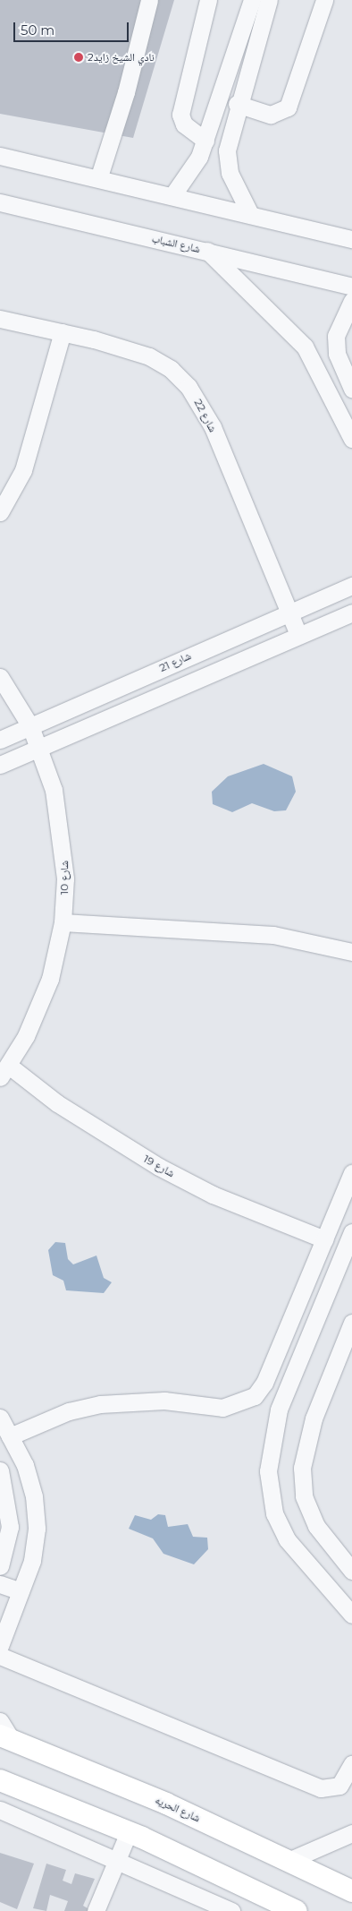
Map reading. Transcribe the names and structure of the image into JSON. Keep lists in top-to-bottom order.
{
  "streets": {
    "main road": ["شارع الحريه"],
    "street": [
      "شارع الشباب",
      "شارع 22",
      "شارع 21",
      "شارع 10",
      "شارع 19"
    ]
  },
  "crossings": [
    ["شارع 22", "شارع 21"],
    ["شارع 21", "شارع 10"],
    ["شارع 10", "شارع 19"]
  ],
  "places": ["نادي الشيخ زايد2"],
  "scale_bar": "50 m"
}
